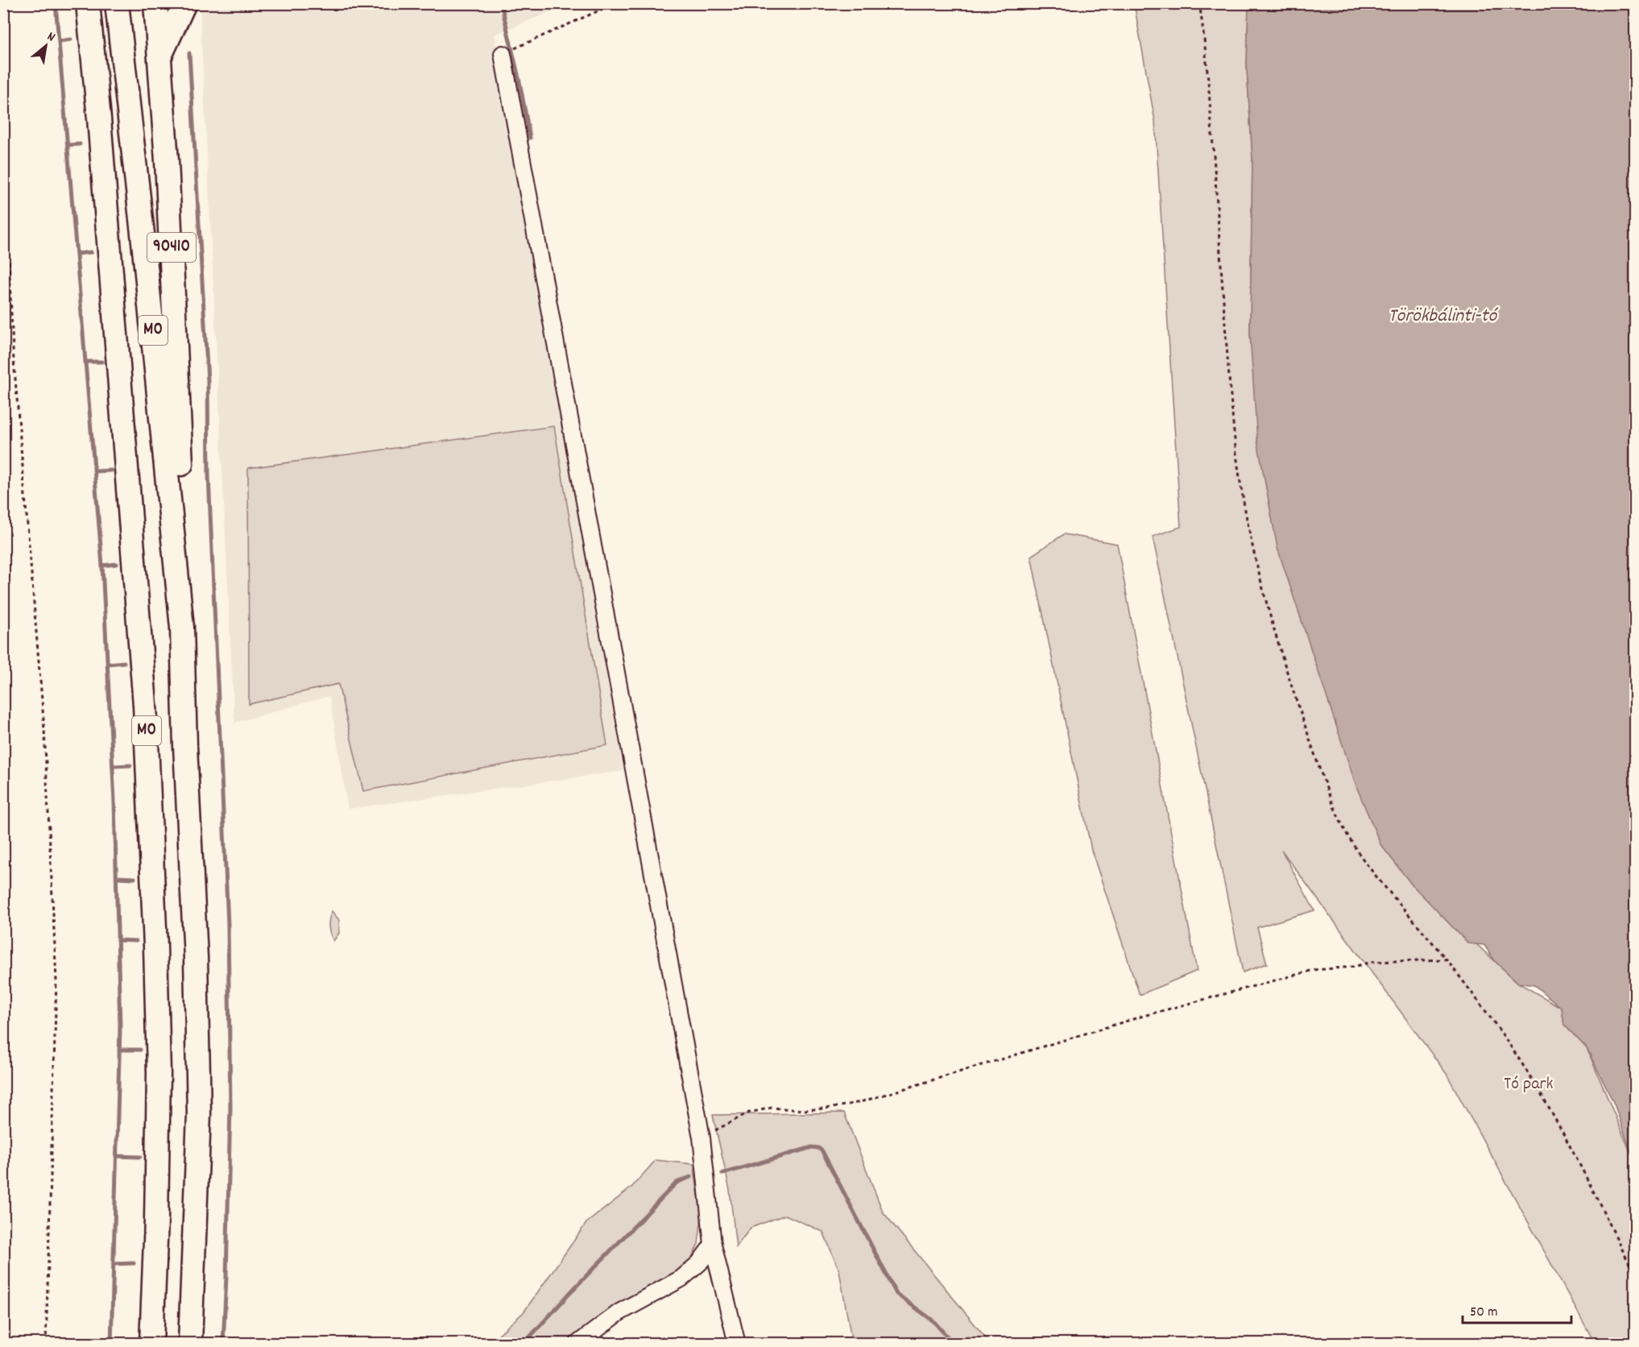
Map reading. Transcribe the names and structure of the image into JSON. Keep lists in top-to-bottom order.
{
  "streets": {
    "highway": ["90410", "M0"]
  },
  "crossings": [
    ["90410", "M0"]
  ],
  "water": ["Törökbálinti-tó"],
  "parks": ["Tó park"],
  "scale_bar": "50 m",
  "north": "top right"
}
